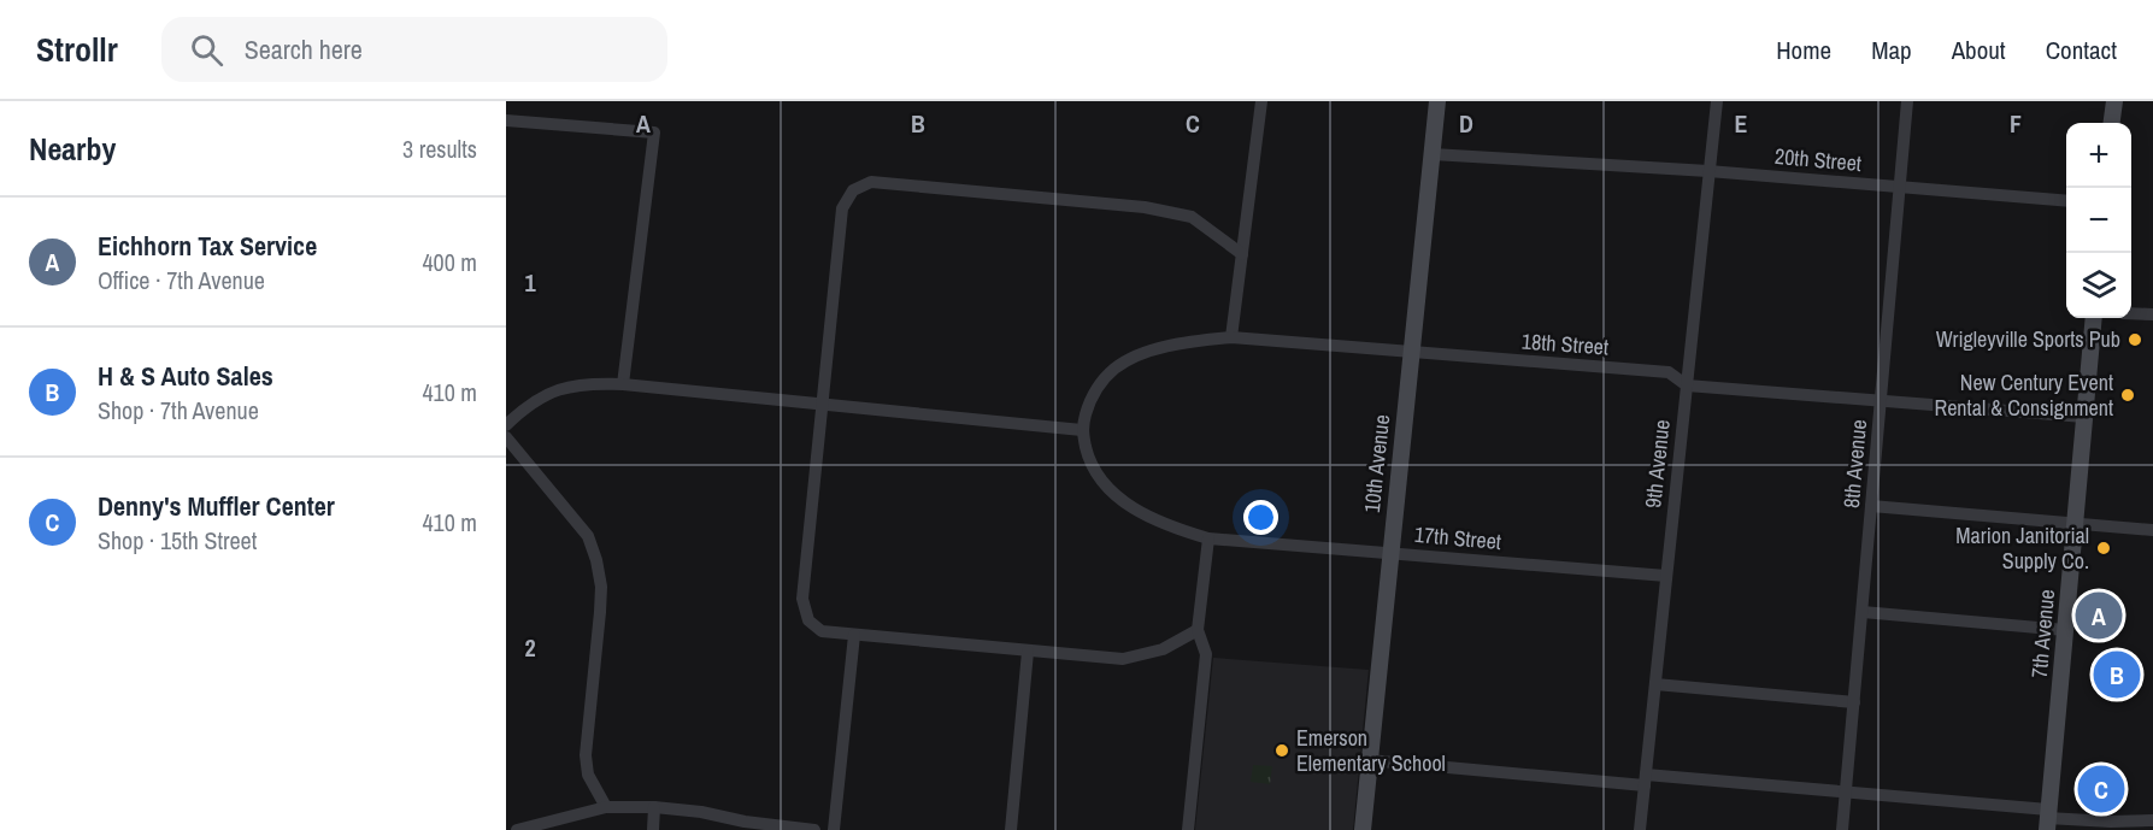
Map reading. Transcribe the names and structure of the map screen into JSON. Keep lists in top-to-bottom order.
{
  "streets": {
    "street": [
      "20th Street",
      "18th Street",
      "10th Avenue",
      "9th Avenue",
      "8th Avenue",
      "17th Street",
      "7th Avenue"
    ]
  },
  "crossings": [
    ["20th Street", "10th Avenue"],
    ["20th Street", "9th Avenue"],
    ["20th Street", "8th Avenue"],
    ["18th Street", "10th Avenue"],
    ["18th Street", "9th Avenue"],
    ["18th Street", "8th Avenue"],
    ["18th Street", "17th Street"],
    ["18th Street", "7th Avenue"],
    ["10th Avenue", "17th Street"],
    ["9th Avenue", "17th Street"]
  ],
  "places": [
    "Wrigleyville Sports Pub",
    "New Century Event Rental & Consignment",
    "Marion Janitorial Supply Co.",
    "Emerson Elementary School"
  ],
  "page": {
    "header": "Strollr",
    "search": "Search here",
    "nav": [
      "Home",
      "Map",
      "About",
      "Contact"
    ],
    "heading": ["Nearby", "3 results"],
    "map_buttons": ["+", "−"],
    "list": [
      {
        "mark": "A",
        "name": "Eichhorn Tax Service",
        "note": "Office · 7th Avenue",
        "value": "400 m"
      },
      {
        "mark": "B",
        "name": "H & S Auto Sales",
        "note": "Shop · 7th Avenue",
        "value": "410 m"
      },
      {
        "mark": "C",
        "name": "Denny's Muffler Center",
        "note": "Shop · 15th Street",
        "value": "410 m"
      }
    ],
    "pins": ["A", "B", "C"]
  },
  "grid": {
    "columns": [
      "A",
      "B",
      "C",
      "D",
      "E",
      "F"
    ],
    "rows": ["1", "2"]
  }
}
